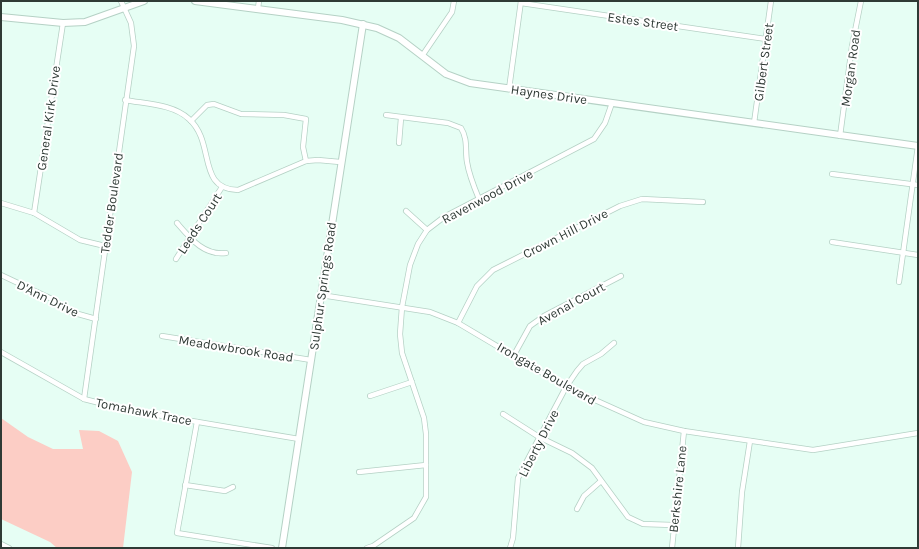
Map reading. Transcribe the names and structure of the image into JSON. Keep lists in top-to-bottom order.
{
  "streets": {
    "street": [
      "Estes Street",
      "Gilbert Street",
      "Morgan Road",
      "Haynes Drive",
      "General Kirk Drive",
      "Ravenwood Drive",
      "Tedder Boulevard",
      "Leeds Court",
      "Crown Hill Drive",
      "Sulphur Springs Road",
      "D'Ann Drive",
      "Avenal Court",
      "Meadowbrook Road",
      "Irongate Boulevard",
      "Tomahawk Trace",
      "Liberty Drive",
      "Berkshire Lane"
    ]
  },
  "crossings": [
    ["Estes Street", "Gilbert Street"],
    ["Gilbert Street", "Haynes Drive"],
    ["Morgan Road", "Haynes Drive"],
    ["Haynes Drive", "Ravenwood Drive"],
    ["Haynes Drive", "Sulphur Springs Road"],
    ["Ravenwood Drive", "Irongate Boulevard"],
    ["Tedder Boulevard", "D'Ann Drive"],
    ["Tedder Boulevard", "Tomahawk Trace"],
    ["Crown Hill Drive", "Irongate Boulevard"],
    ["Sulphur Springs Road", "Meadowbrook Road"],
    ["Sulphur Springs Road", "Irongate Boulevard"],
    ["Sulphur Springs Road", "Tomahawk Trace"],
    ["Avenal Court", "Irongate Boulevard"],
    ["Irongate Boulevard", "Liberty Drive"],
    ["Irongate Boulevard", "Berkshire Lane"]
  ]
}
